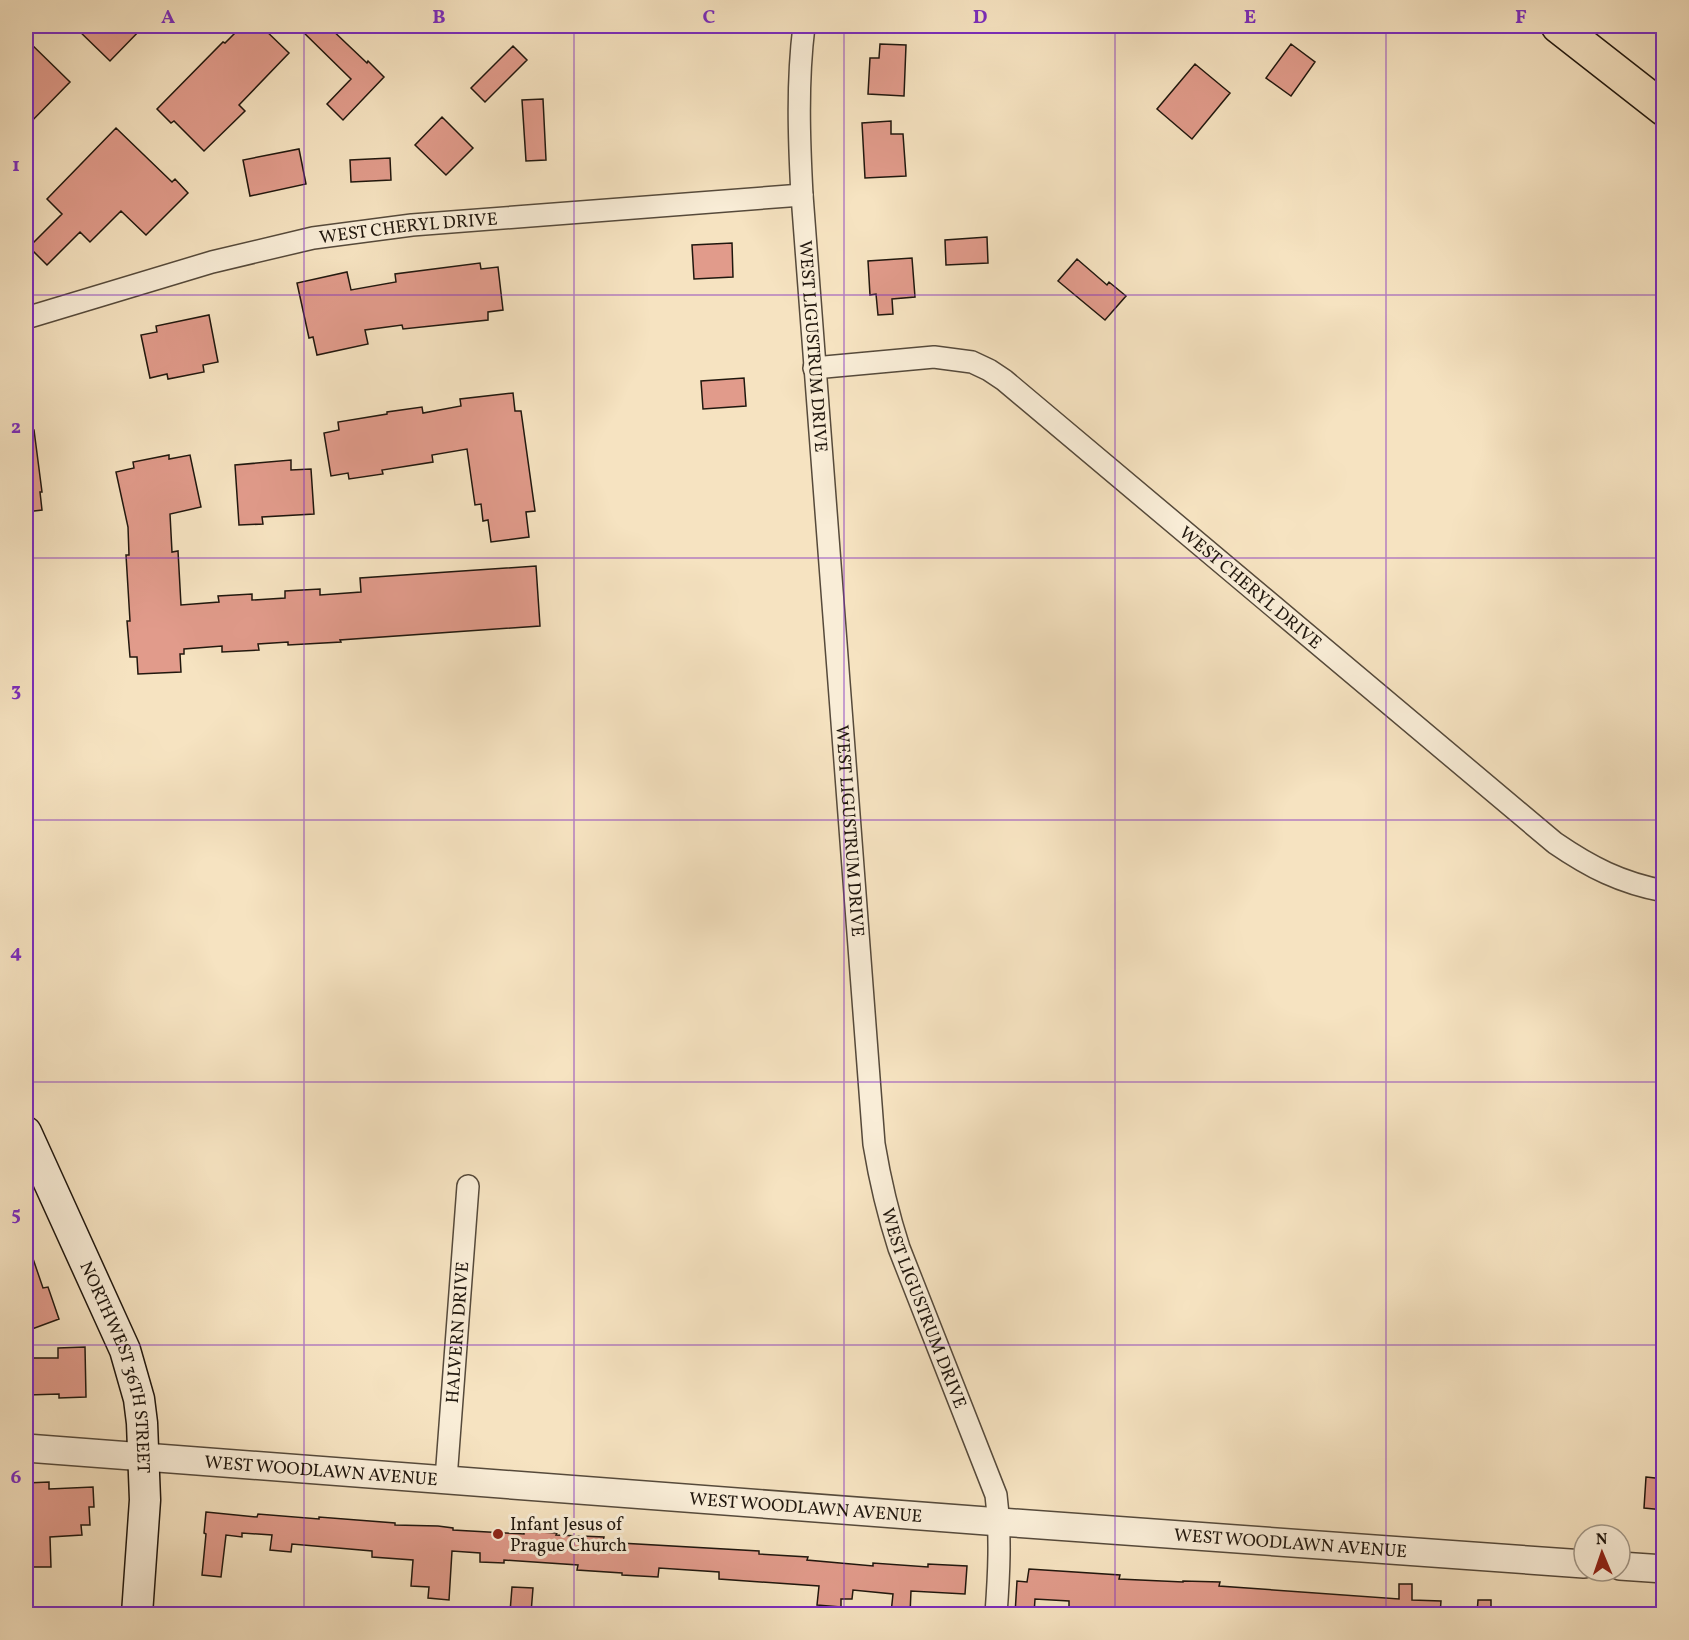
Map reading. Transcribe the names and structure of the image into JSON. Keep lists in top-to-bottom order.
{
  "streets": {
    "main road": ["NORTHWEST 36TH STREET"],
    "street": [
      "WEST CHERYL DRIVE",
      "WEST LIGUSTRUM DRIVE",
      "HALVERN DRIVE",
      "WEST WOODLAWN AVENUE"
    ]
  },
  "crossings": [
    ["WEST CHERYL DRIVE", "WEST LIGUSTRUM DRIVE"],
    ["WEST LIGUSTRUM DRIVE", "WEST WOODLAWN AVENUE"],
    ["HALVERN DRIVE", "WEST WOODLAWN AVENUE"],
    ["NORTHWEST 36TH STREET", "WEST WOODLAWN AVENUE"]
  ],
  "places": ["Infant Jesus of Prague Church"],
  "north": "top",
  "grid": {
    "columns": [
      "A",
      "B",
      "C",
      "D",
      "E",
      "F"
    ],
    "rows": [
      "1",
      "2",
      "3",
      "4",
      "5",
      "6"
    ]
  }
}
